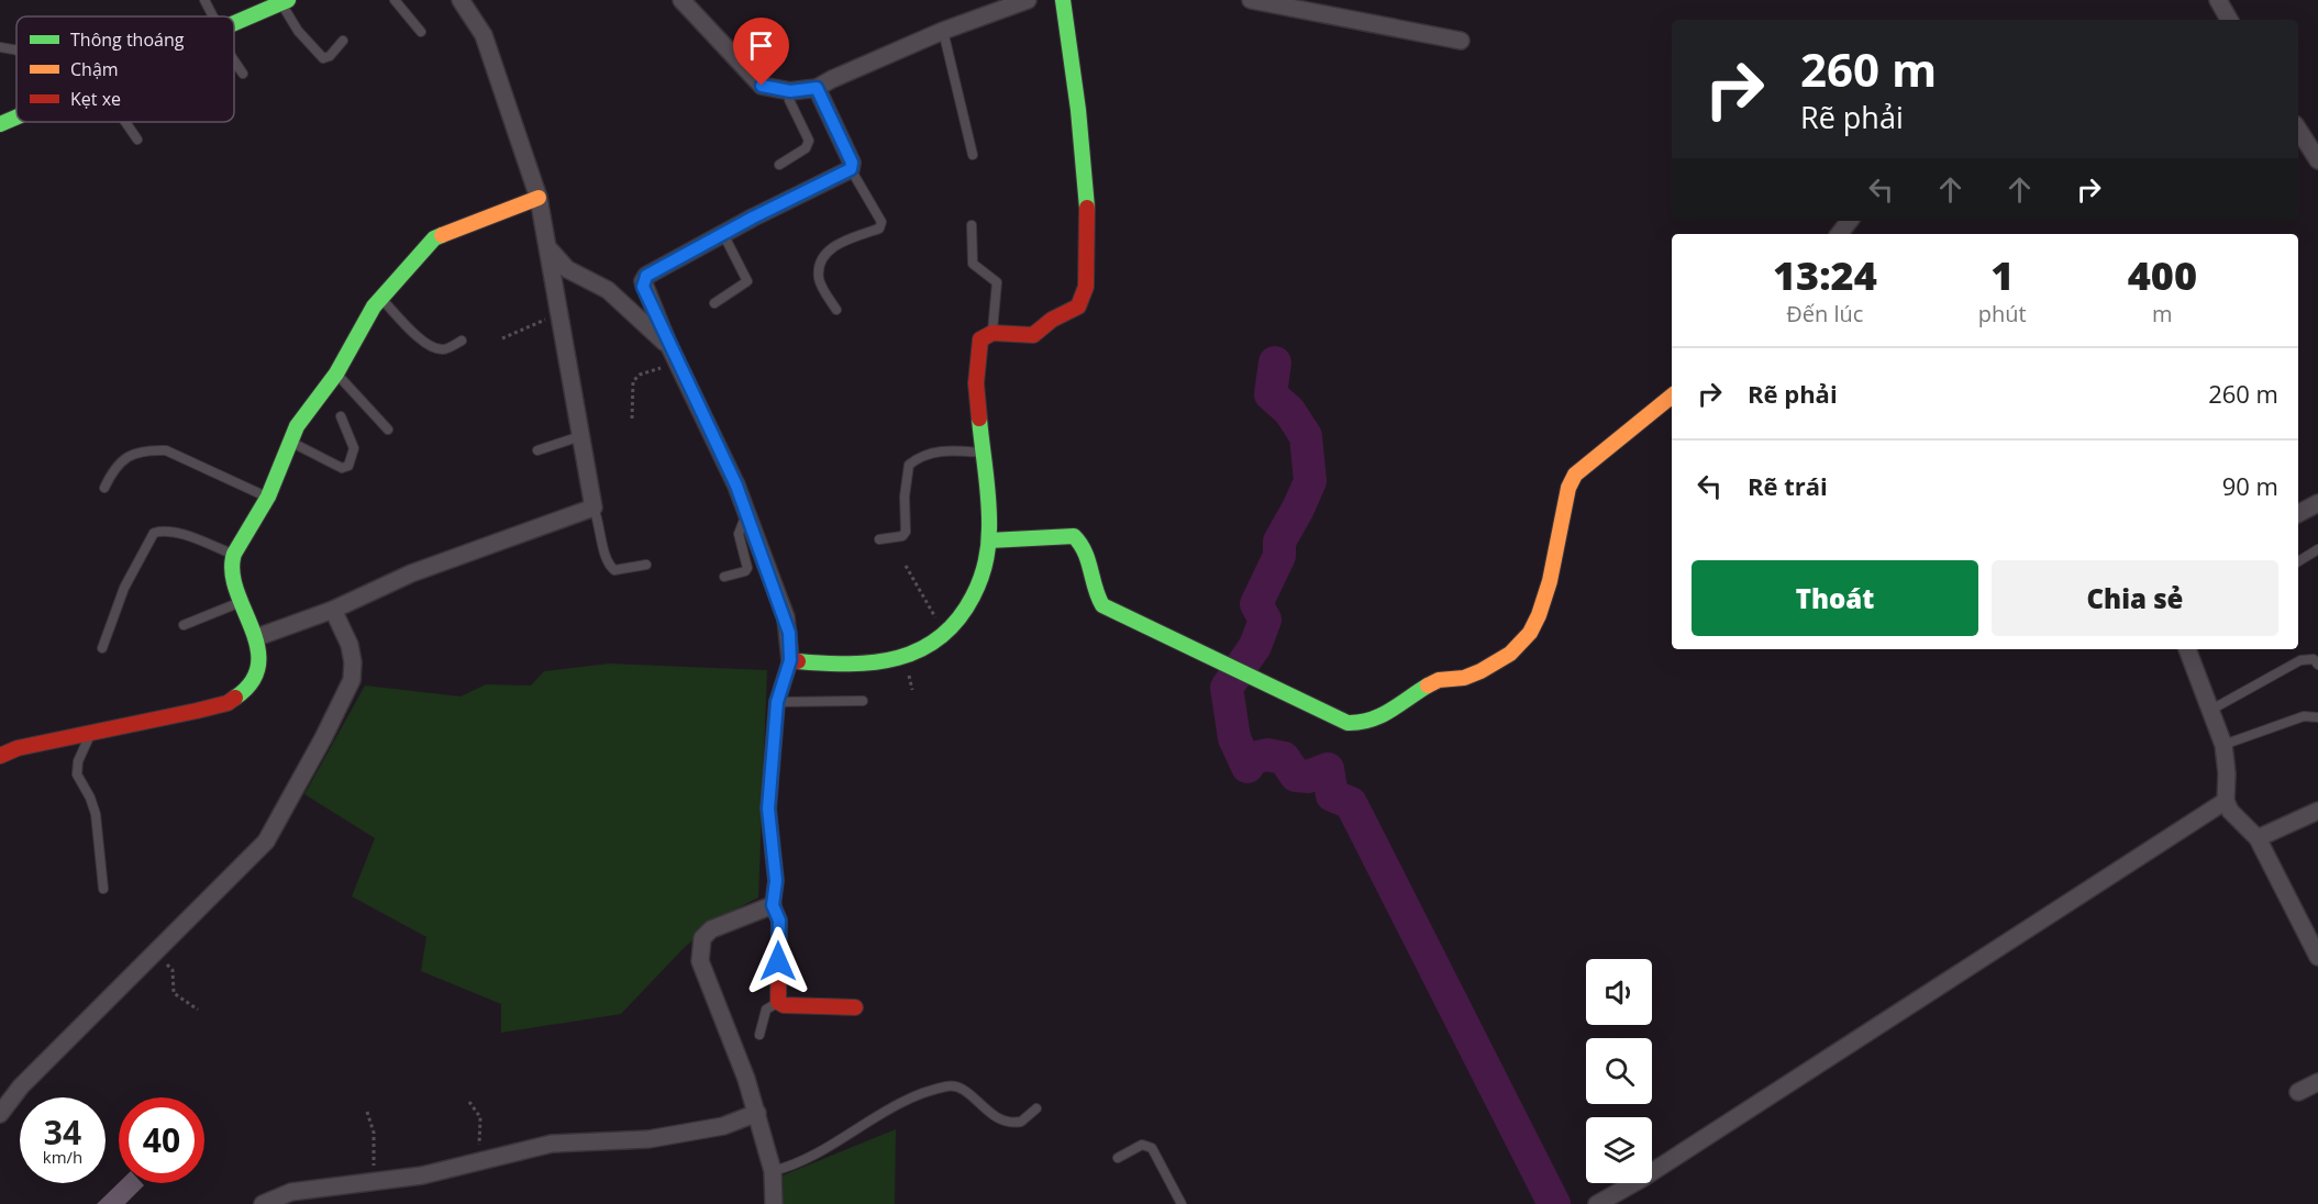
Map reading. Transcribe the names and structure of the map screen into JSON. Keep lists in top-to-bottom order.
{
  "legend": ["Thông thoáng", "Chậm", "Kẹt xe"],
  "page": {
    "turn": ["260 m", "Rẽ phải"],
    "eta": [
      "13:24",
      "Đến lúc",
      "1",
      "phút",
      "400",
      "m"
    ],
    "list": [
      {
        "name": "Rẽ phải",
        "value": "260 m"
      },
      {
        "name": "Rẽ trái",
        "value": "90 m"
      }
    ],
    "buttons": ["Thoát", "Chia sẻ"],
    "speed": "34 km/h",
    "limit": "40"
  }
}
